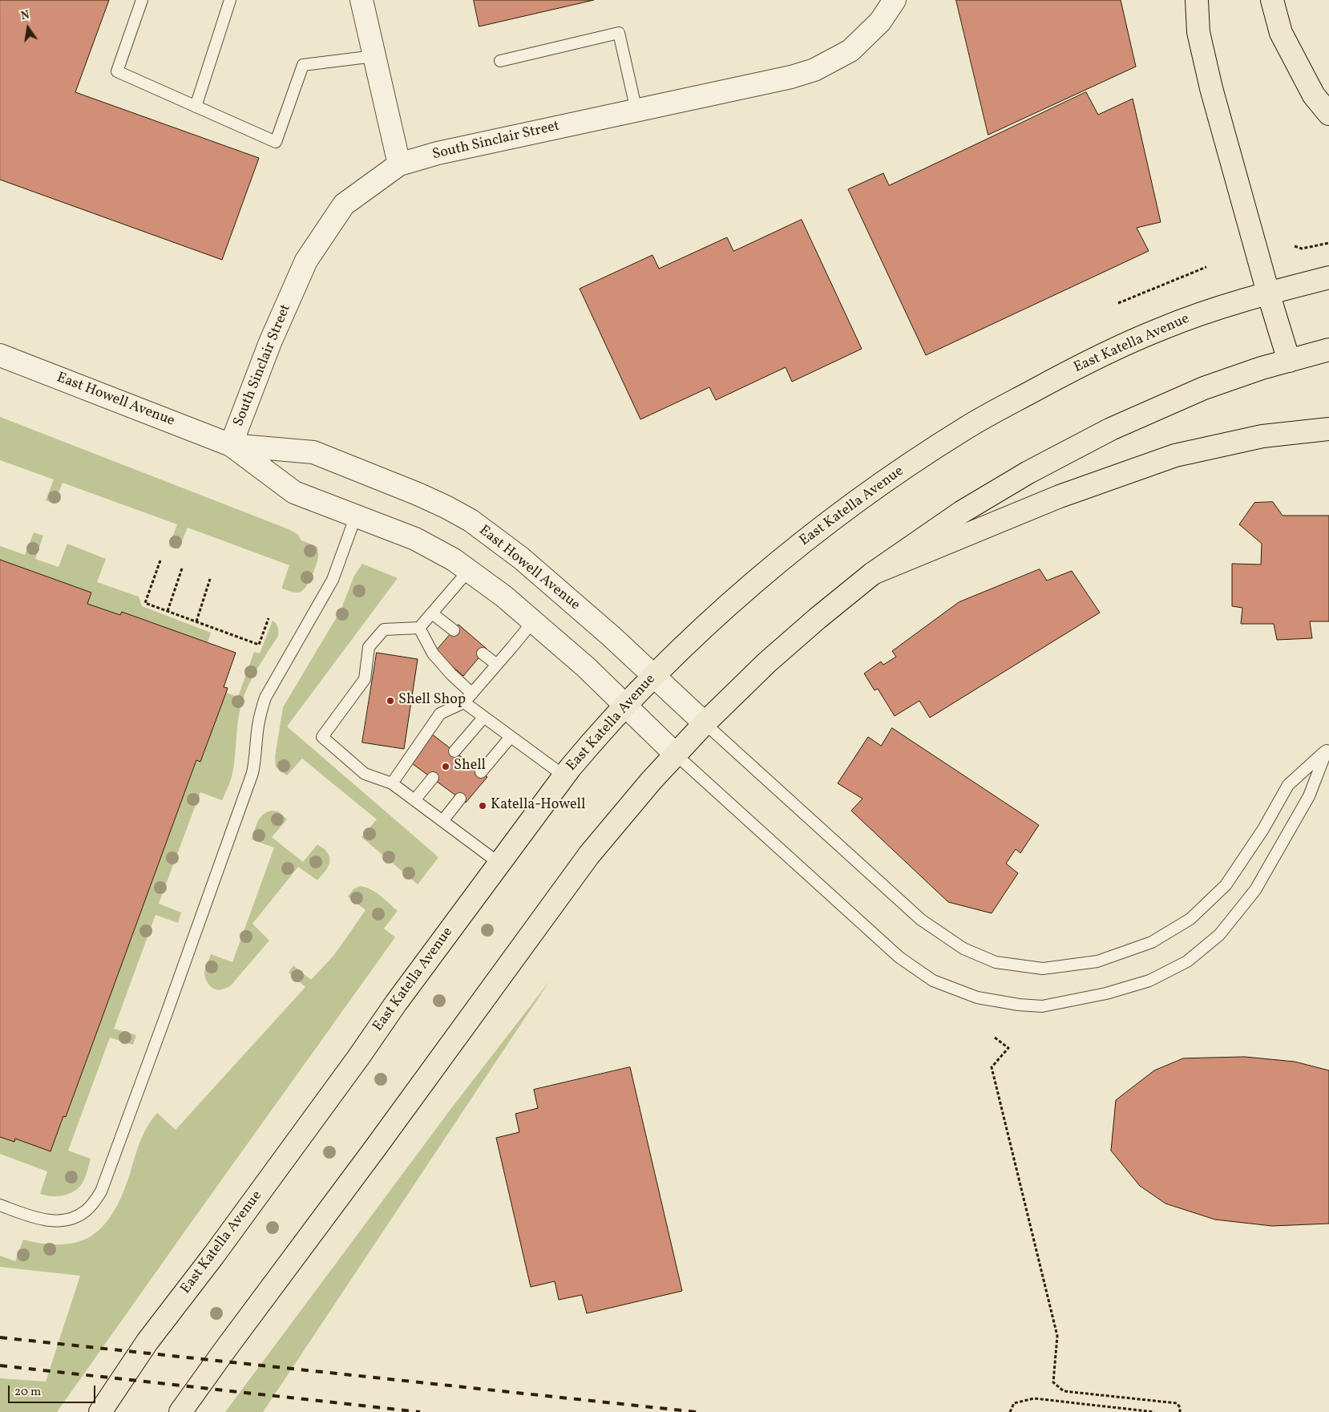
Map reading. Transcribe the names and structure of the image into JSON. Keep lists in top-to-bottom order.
{
  "streets": {
    "main road": ["East Katella Avenue"],
    "street": ["South Sinclair Street", "East Howell Avenue"]
  },
  "crossings": [
    ["South Sinclair Street", "East Howell Avenue"],
    ["East Katella Avenue", "East Howell Avenue"]
  ],
  "places": ["Shell Shop", "Shell", "Katella-Howell"],
  "scale_bar": "20 m",
  "north": "top"
}
